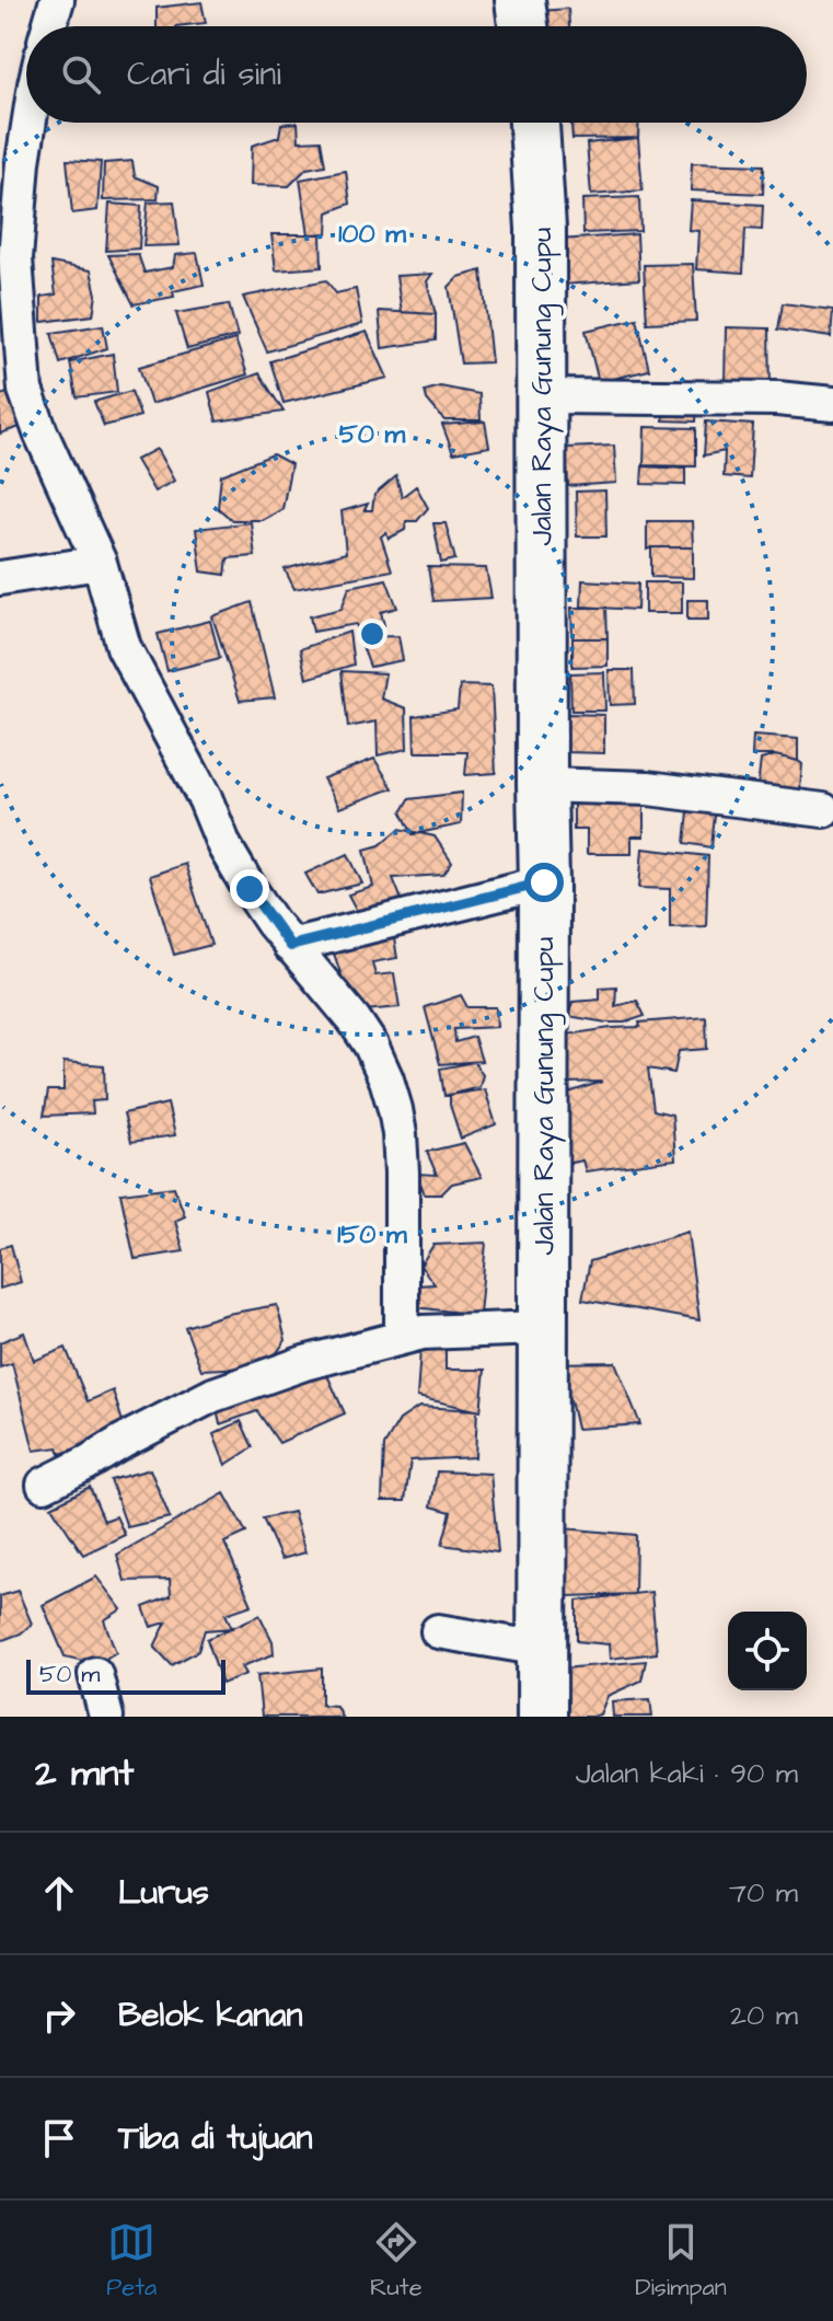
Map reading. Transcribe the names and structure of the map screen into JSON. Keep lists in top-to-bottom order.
{
  "streets": {
    "highway": ["Jalan Raya Gunung Cupu"]
  },
  "scale_bar": "50 m",
  "page": {
    "search": "Cari di sini",
    "scale": "50 m",
    "heading": ["2 mnt", "Jalan kaki · 90 m"],
    "list": [
      ["Lurus", "70 m"],
      ["Belok kanan", "20 m"],
      "Tiba di tujuan"
    ],
    "nav": ["Peta", "Rute", "Disimpan"]
  },
  "rings": ["100 m", "50 m", "150 m"]
}
